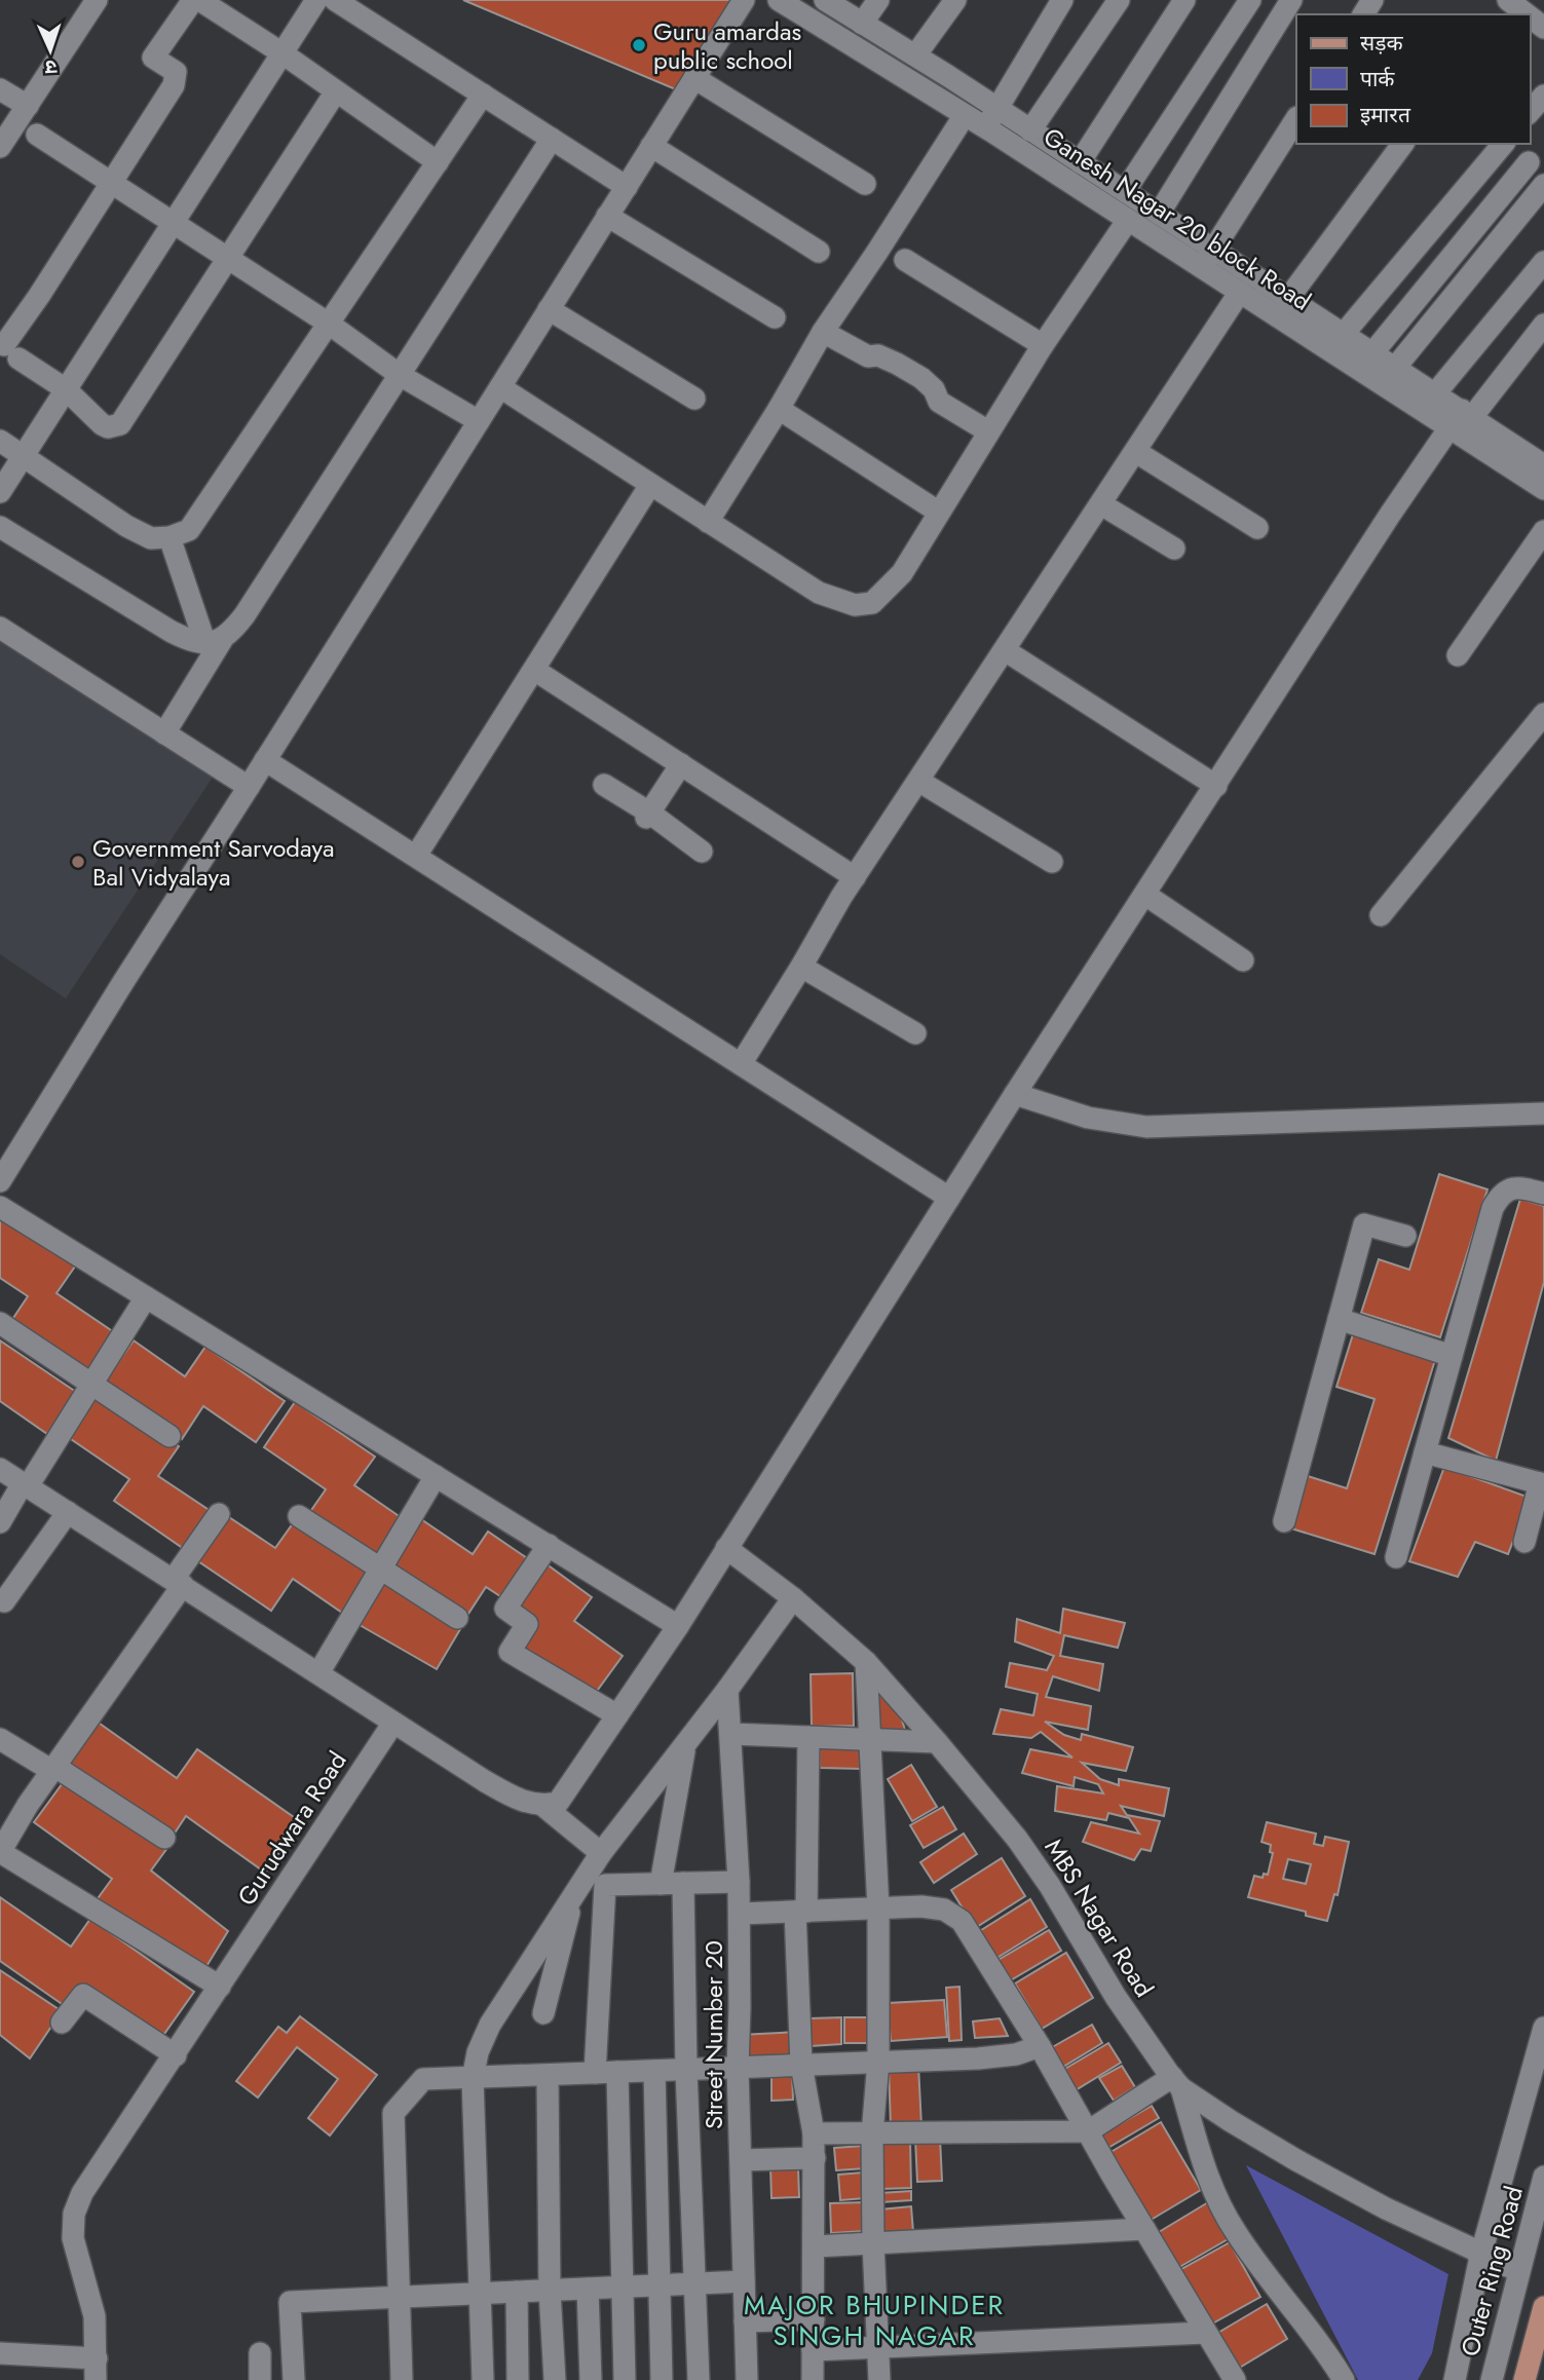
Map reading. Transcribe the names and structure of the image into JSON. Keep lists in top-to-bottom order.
{
  "streets": {
    "street": [
      "Ganesh Nagar 20 block Road",
      "Gurudwara Road",
      "MBS Nagar Road",
      "Street Number 20",
      "Outer Ring Road"
    ]
  },
  "crossings": [
    ["MBS Nagar Road", "Outer Ring Road"]
  ],
  "districts": ["MAJOR BHUPINDER SINGH NAGAR"],
  "places": ["Guru amardas public school", "Government Sarvodaya Bal Vidyalaya"],
  "legend": ["सड़क", "पार्क", "इमारत"],
  "north": "bottom"
}
